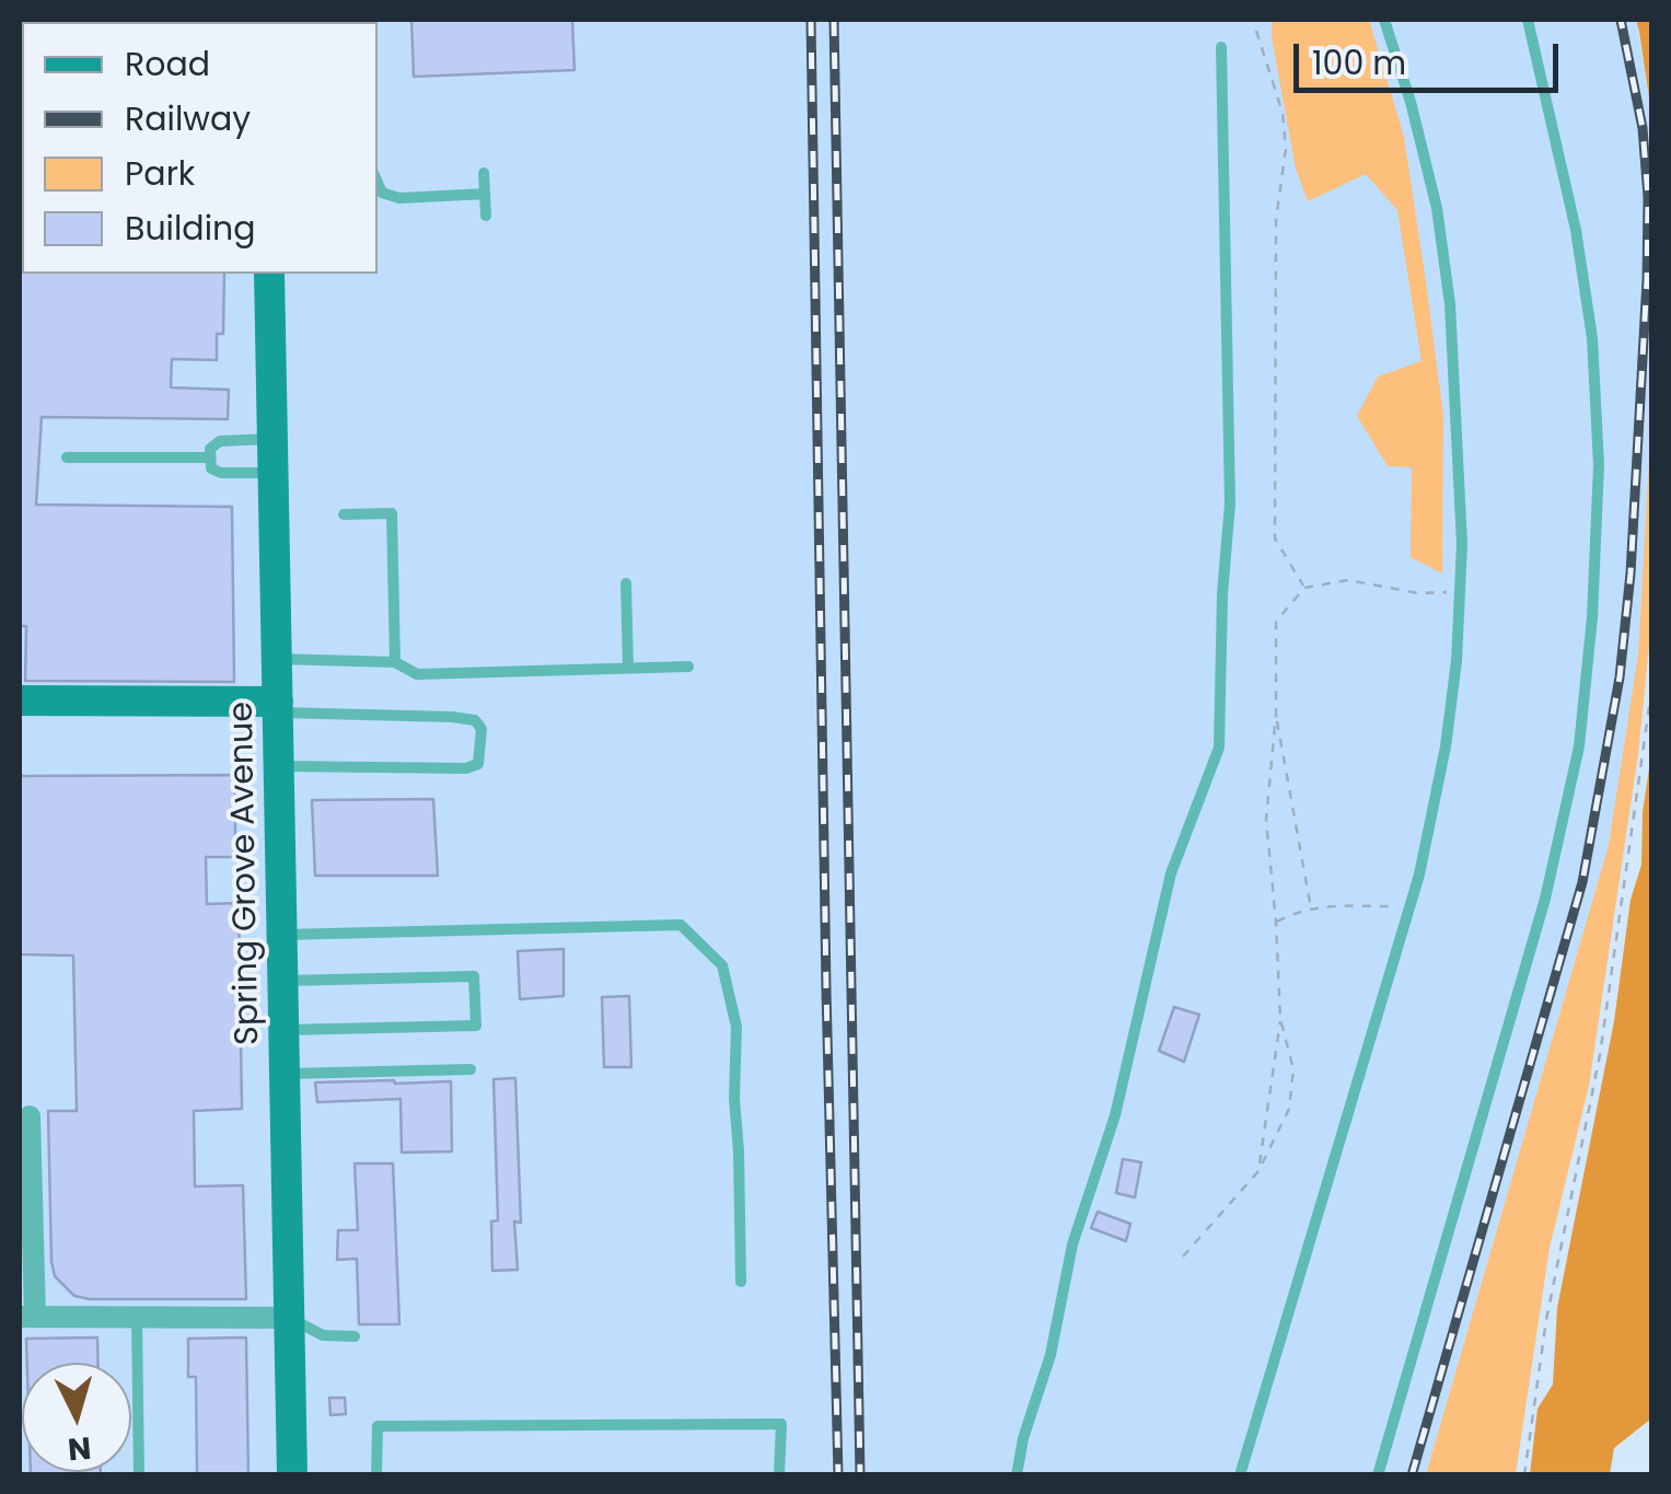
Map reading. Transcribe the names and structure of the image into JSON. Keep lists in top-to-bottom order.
{
  "streets": {
    "main road": ["Spring Grove Avenue"]
  },
  "legend": [
    "Road",
    "Railway",
    "Park",
    "Building"
  ],
  "scale_bar": "100 m",
  "north": "bottom"
}
